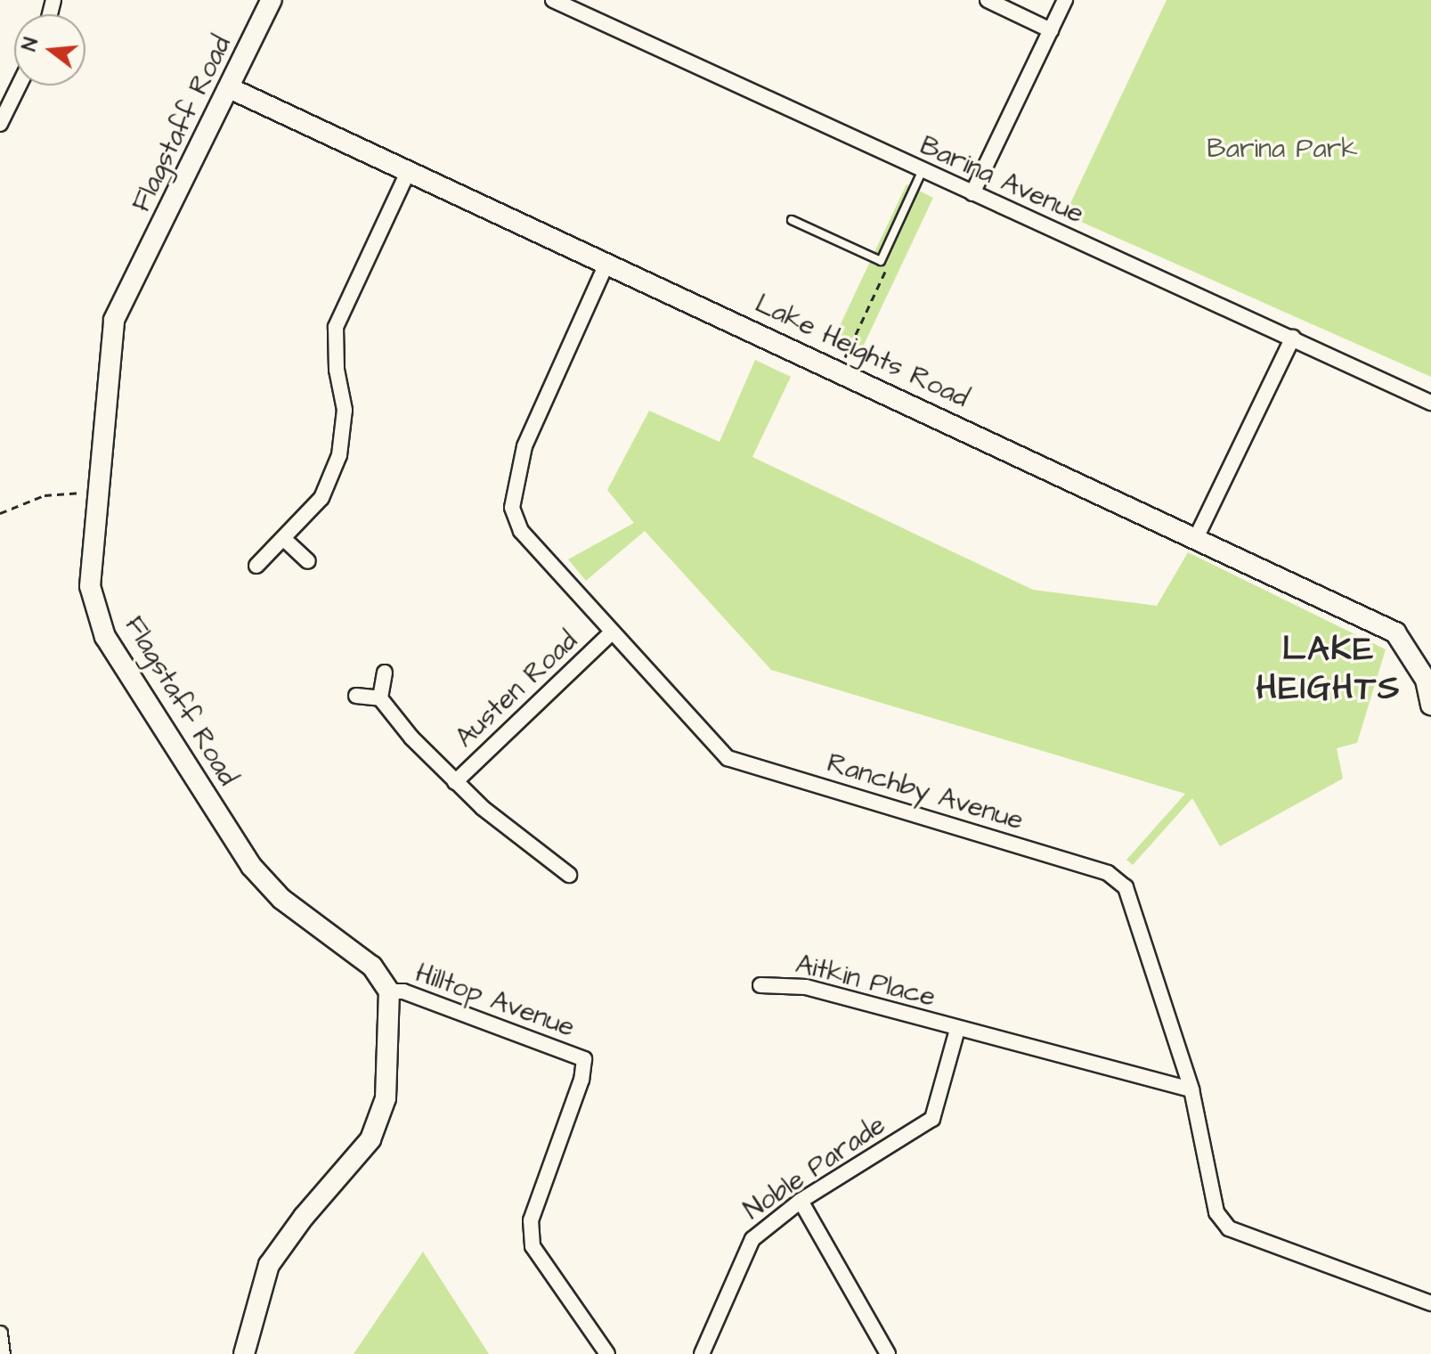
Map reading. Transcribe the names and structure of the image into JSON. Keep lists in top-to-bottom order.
{
  "streets": {
    "main road": ["Flagstaff Road", "Lake Heights Road"],
    "street": [
      "Barina Avenue",
      "Austen Road",
      "Ranchby Avenue",
      "Aitkin Place",
      "Hilltop Avenue",
      "Noble Parade"
    ]
  },
  "crossings": [
    ["Flagstaff Road", "Lake Heights Road"],
    ["Flagstaff Road", "Hilltop Avenue"],
    ["Lake Heights Road", "Ranchby Avenue"],
    ["Austen Road", "Ranchby Avenue"],
    ["Ranchby Avenue", "Aitkin Place"],
    ["Aitkin Place", "Noble Parade"]
  ],
  "districts": ["LAKE HEIGHTS"],
  "parks": ["Barina Park"],
  "north": "left"
}
